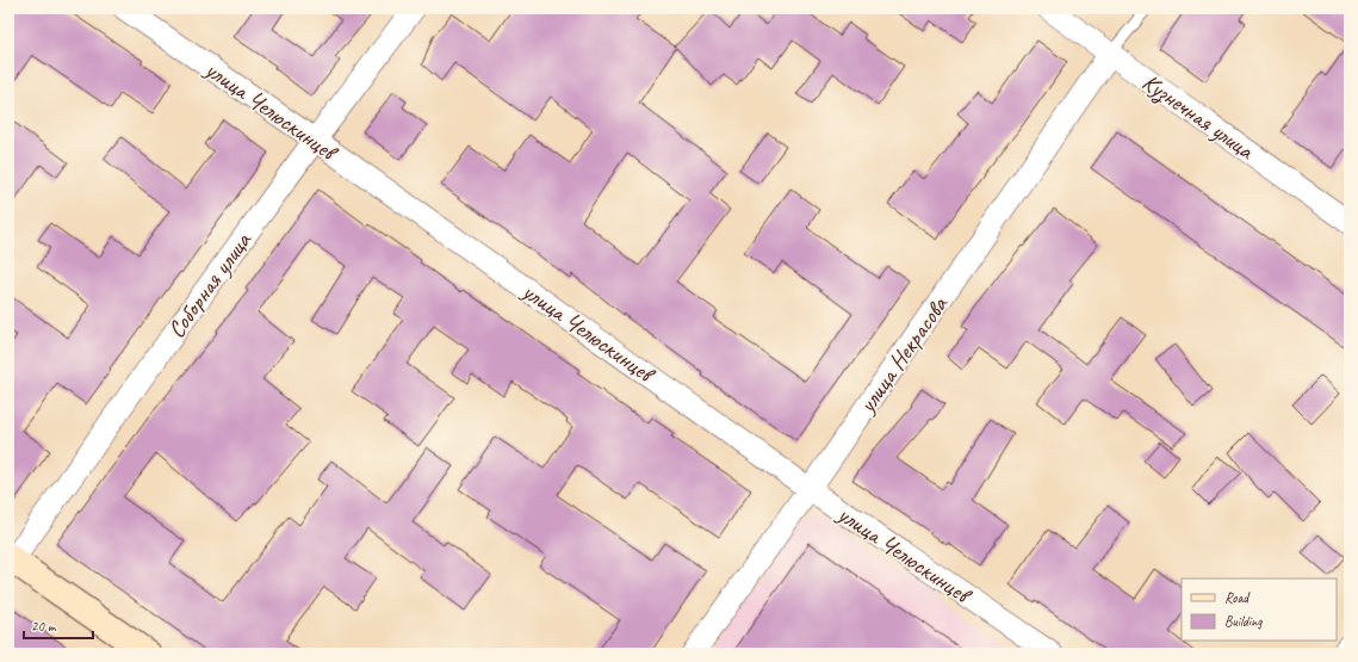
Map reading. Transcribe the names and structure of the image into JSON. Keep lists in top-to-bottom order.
{
  "streets": {
    "street": [
      "улица Челюскинцев",
      "Кузнечная улица",
      "Соборная улица",
      "улица Некрасова"
    ]
  },
  "crossings": [
    ["улица Челюскинцев", "Соборная улица"],
    ["улица Челюскинцев", "улица Некрасова"],
    ["Кузнечная улица", "улица Некрасова"]
  ],
  "legend": ["Road", "Building"],
  "scale_bar": "20 m"
}
